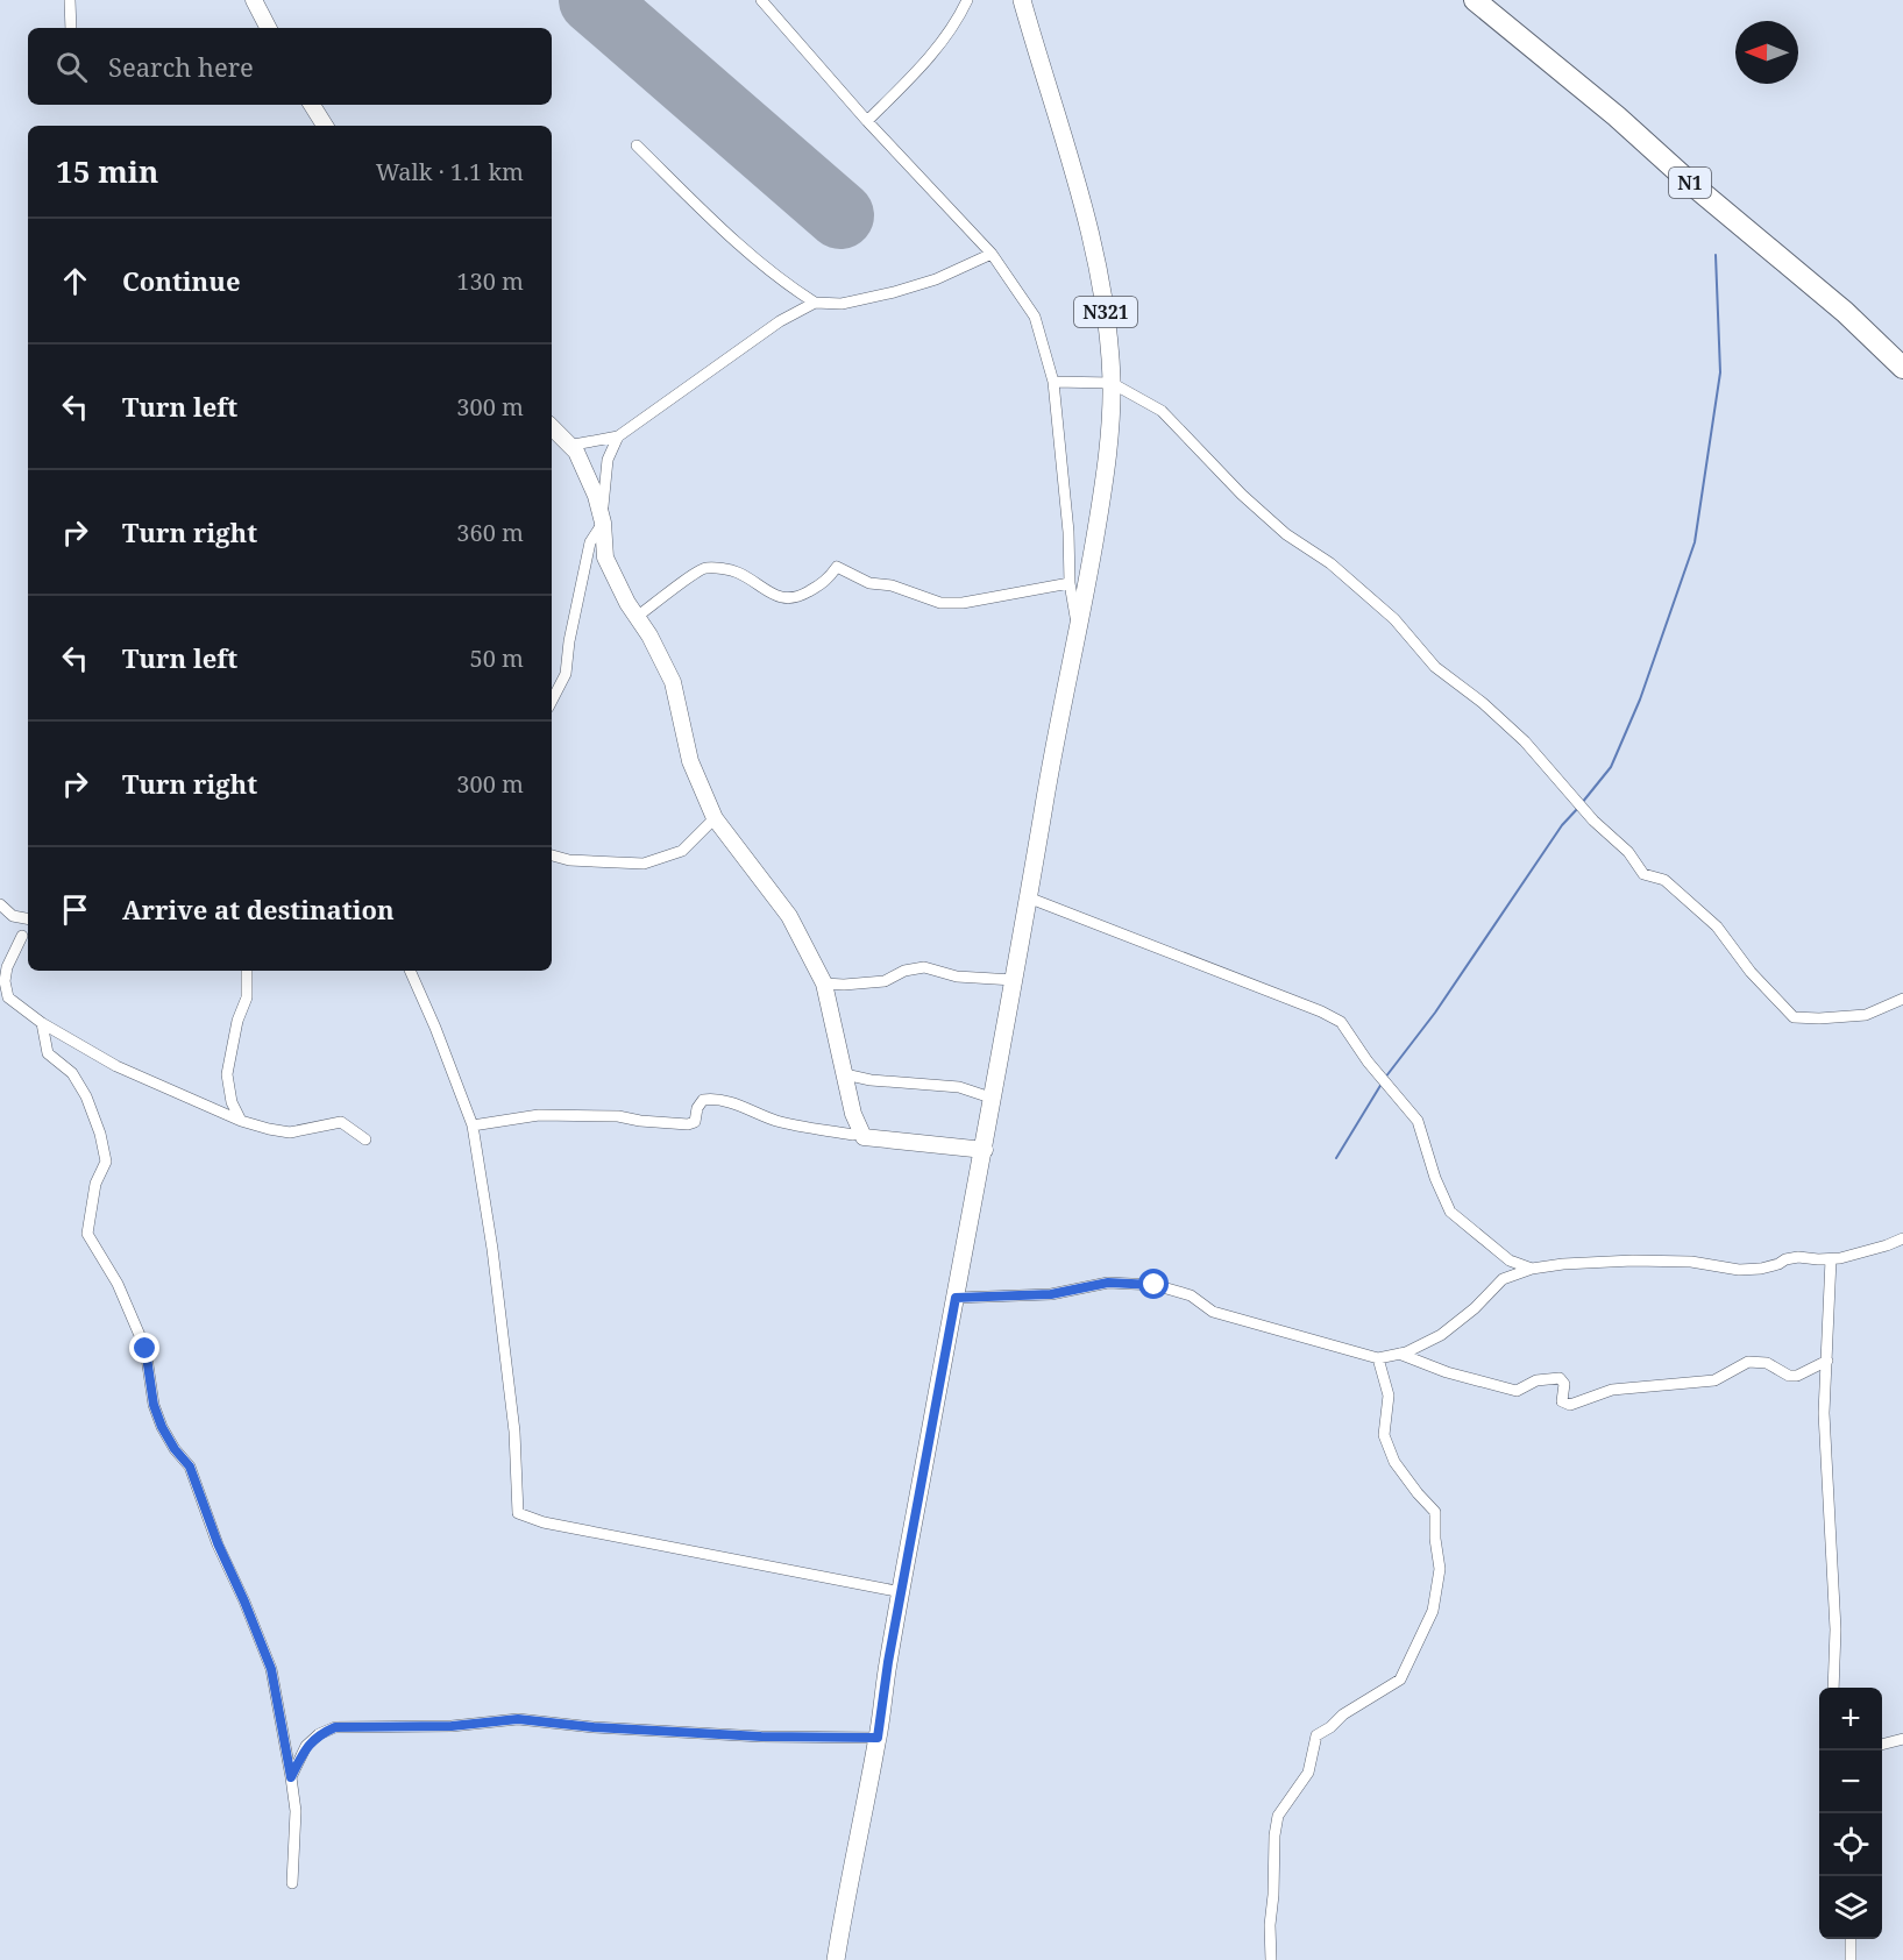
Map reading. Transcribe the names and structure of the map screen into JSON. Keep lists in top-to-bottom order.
{
  "streets": {
    "highway": ["N1"],
    "main road": ["N321"]
  },
  "north": "left",
  "page": {
    "search": "Search here",
    "heading": ["15 min", "Walk · 1.1 km"],
    "list": [
      ["Continue", "130 m"],
      ["Turn left", "300 m"],
      ["Turn right", "360 m"],
      ["Turn left", "50 m"],
      ["Turn right", "300 m"],
      "Arrive at destination"
    ],
    "map_buttons": ["+", "−"]
  }
}
